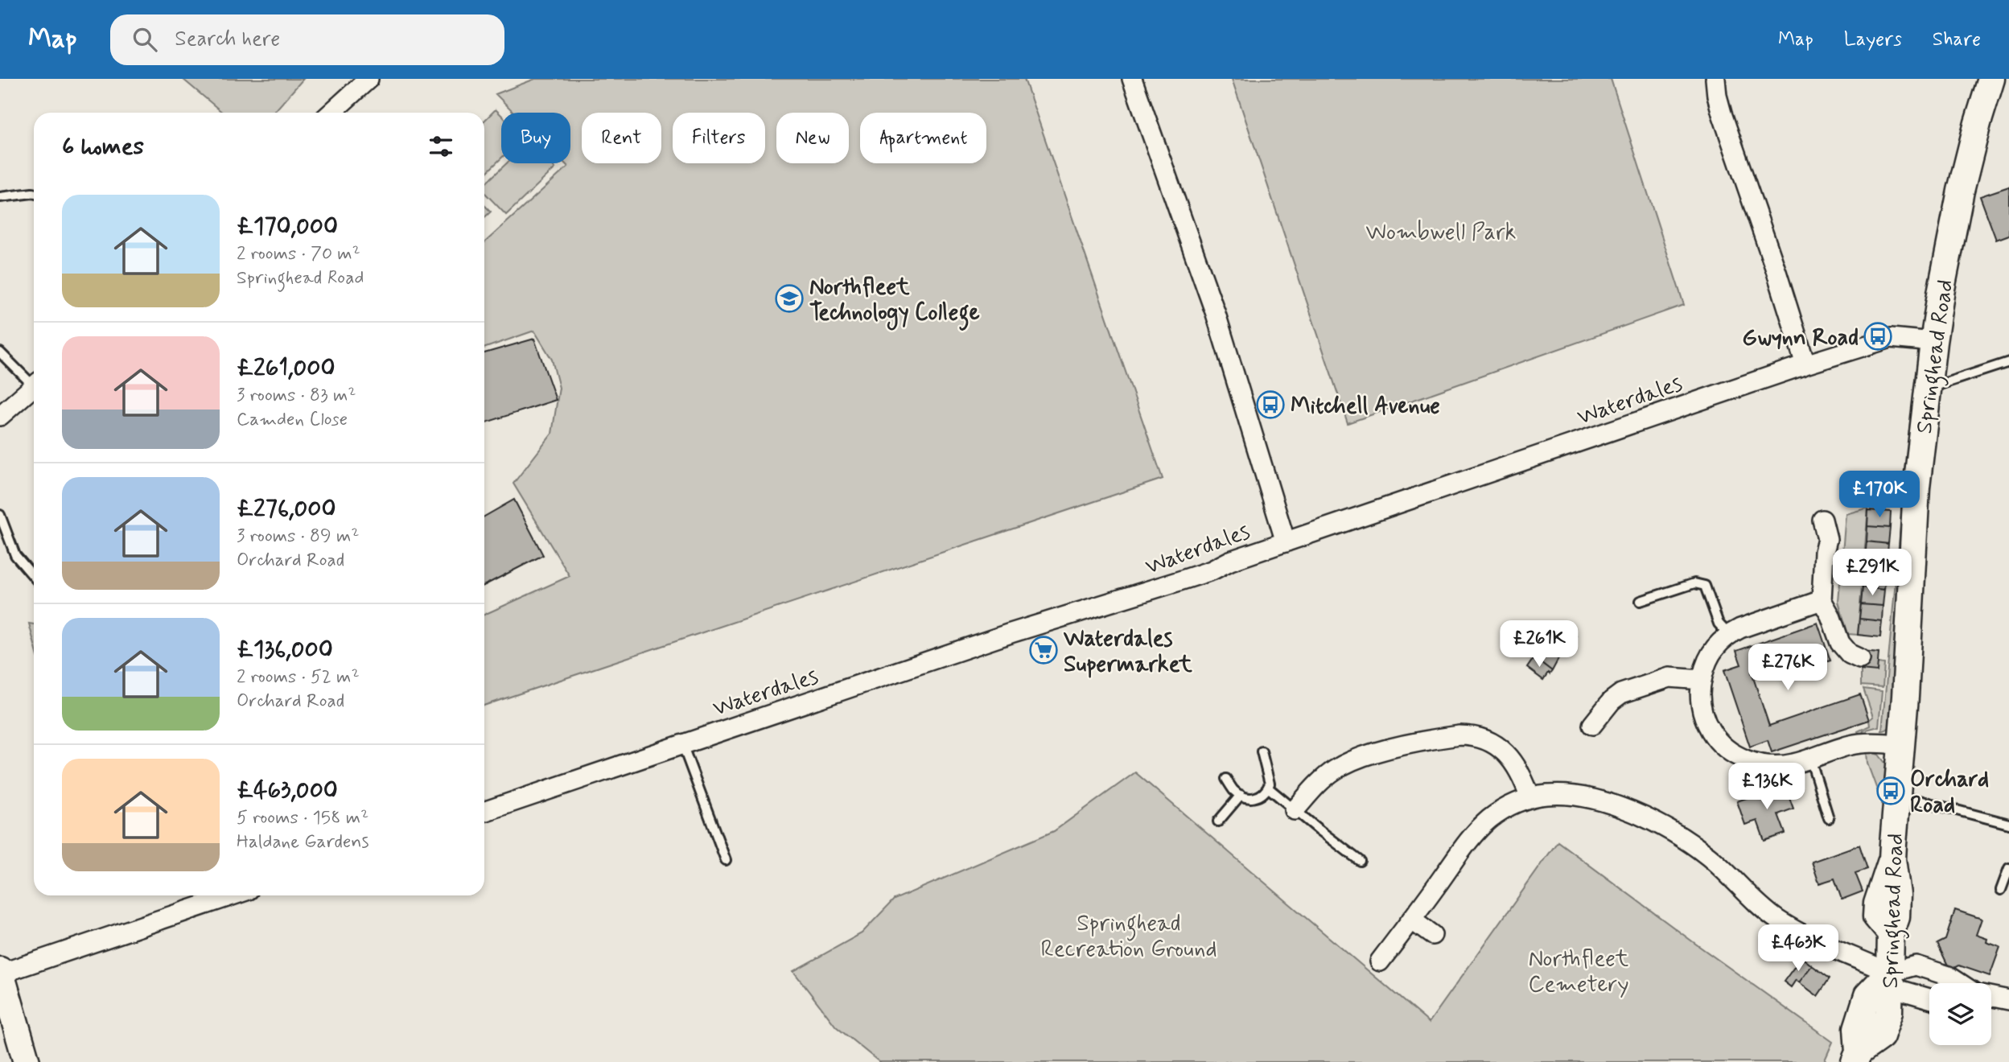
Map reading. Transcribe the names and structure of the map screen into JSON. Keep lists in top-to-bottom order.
{
  "streets": {
    "main road": ["Springhead Road"],
    "street": ["Waterdales"]
  },
  "crossings": [
    ["Springhead Road", "Waterdales"]
  ],
  "parks": ["Wombwell Park", "Springhead Recreation Ground", "Northfleet Cemetery"],
  "places": {
    "school or university": ["Northfleet Technology College"],
    "bus stop": ["Gwynn Road", "Mitchell Avenue", "Orchard Road"],
    "supermarket": ["Waterdales Supermarket"]
  },
  "page": {
    "header": "Map",
    "search": "Search here",
    "nav": ["Map", "Layers", "Share"],
    "chip": [
      "Buy",
      "Rent",
      "Filters",
      "New",
      "Apartment"
    ],
    "heading": "6 homes",
    "list": [
      {
        "name": "£170,000",
        "note": "2 rooms · 70 m² · Springhead Road"
      },
      {
        "name": "£261,000",
        "note": "3 rooms · 83 m² · Camden Close"
      },
      {
        "name": "£276,000",
        "note": "3 rooms · 89 m² · Orchard Road"
      },
      {
        "name": "£136,000",
        "note": "2 rooms · 52 m² · Orchard Road"
      },
      {
        "name": "£463,000",
        "note": "5 rooms · 158 m² · Haldane Gardens"
      }
    ],
    "price": [
      "£170K",
      "£291K",
      "£261K",
      "£276K",
      "£136K",
      "£463K"
    ]
  }
}
